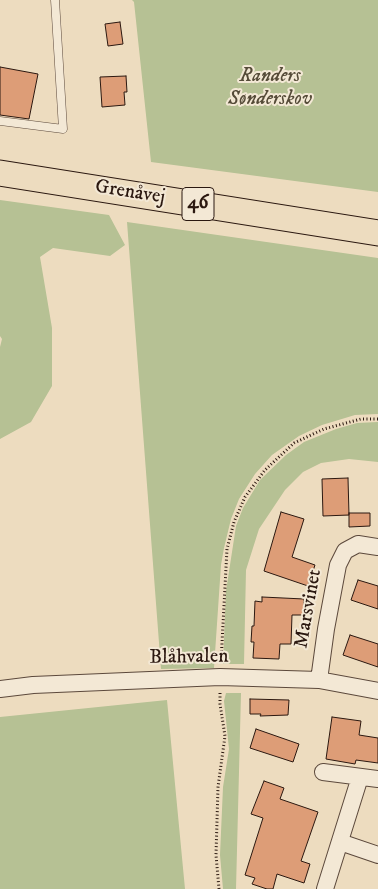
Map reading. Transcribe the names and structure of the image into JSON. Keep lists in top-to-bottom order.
{
  "streets": {
    "main road": ["Grenåvej", "46"],
    "street": ["Marsvinet", "Blåhvalen"]
  },
  "crossings": [
    ["Marsvinet", "Blåhvalen"]
  ],
  "parks": ["Randers Sønderskov"]
}
